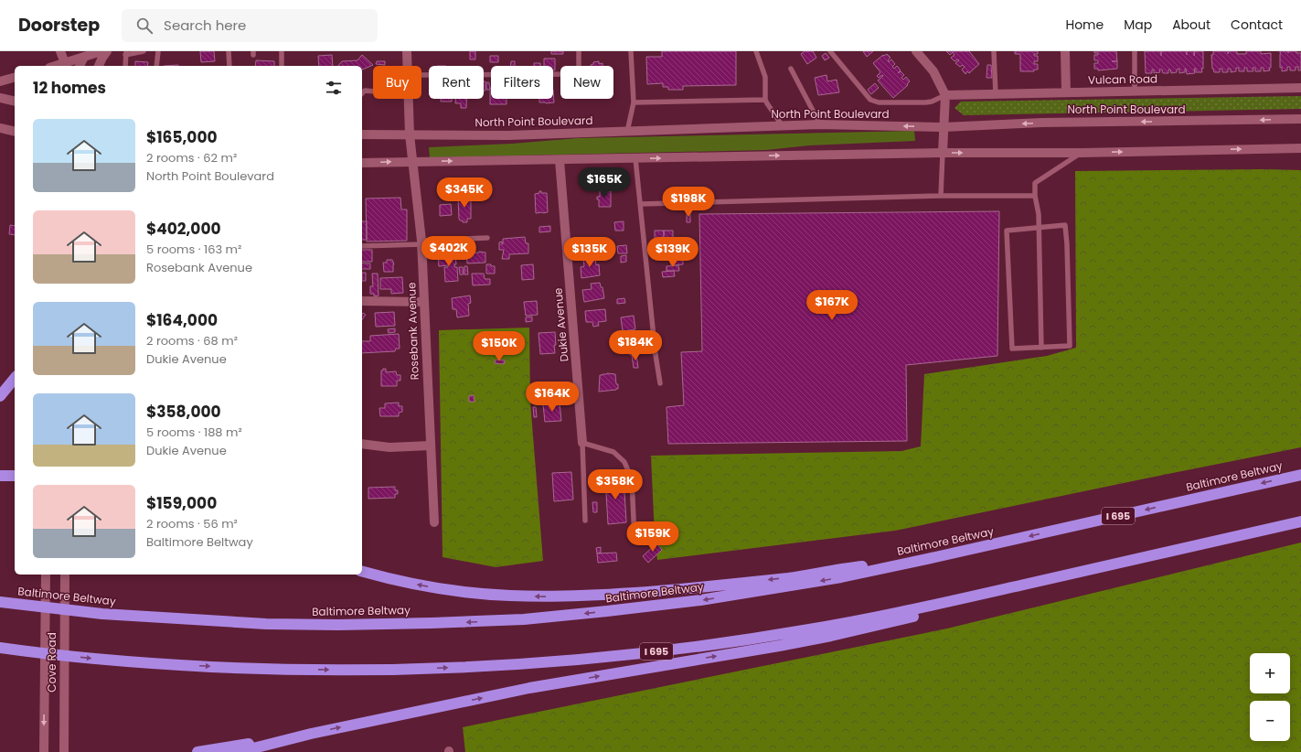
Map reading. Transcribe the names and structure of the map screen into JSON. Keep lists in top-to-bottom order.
{
  "streets": {
    "highway": ["Baltimore Beltway", "I 695"],
    "main road": [
      "Vulcan Road",
      "North Point Boulevard",
      "Dukie Avenue",
      "Rosebank Avenue",
      "Cove Road"
    ]
  },
  "crossings": [
    ["North Point Boulevard", "Rosebank Avenue"]
  ],
  "page": {
    "header": "Doorstep",
    "search": "Search here",
    "nav": [
      "Home",
      "Map",
      "About",
      "Contact"
    ],
    "chip": [
      "Buy",
      "Rent",
      "Filters",
      "New"
    ],
    "heading": "12 homes",
    "list": [
      {
        "name": "$165,000",
        "note": "2 rooms · 62 m² · North Point Boulevard"
      },
      {
        "name": "$402,000",
        "note": "5 rooms · 163 m² · Rosebank Avenue"
      },
      {
        "name": "$164,000",
        "note": "2 rooms · 68 m² · Dukie Avenue"
      },
      {
        "name": "$358,000",
        "note": "5 rooms · 188 m² · Dukie Avenue"
      },
      {
        "name": "$159,000",
        "note": "2 rooms · 56 m² · Baltimore Beltway"
      }
    ],
    "price": [
      "$165K",
      "$345K",
      "$198K",
      "$402K",
      "$135K",
      "$139K",
      "$167K",
      "$184K",
      "$150K",
      "$164K",
      "$358K",
      "$159K"
    ],
    "map_buttons": ["+", "−"]
  }
}
